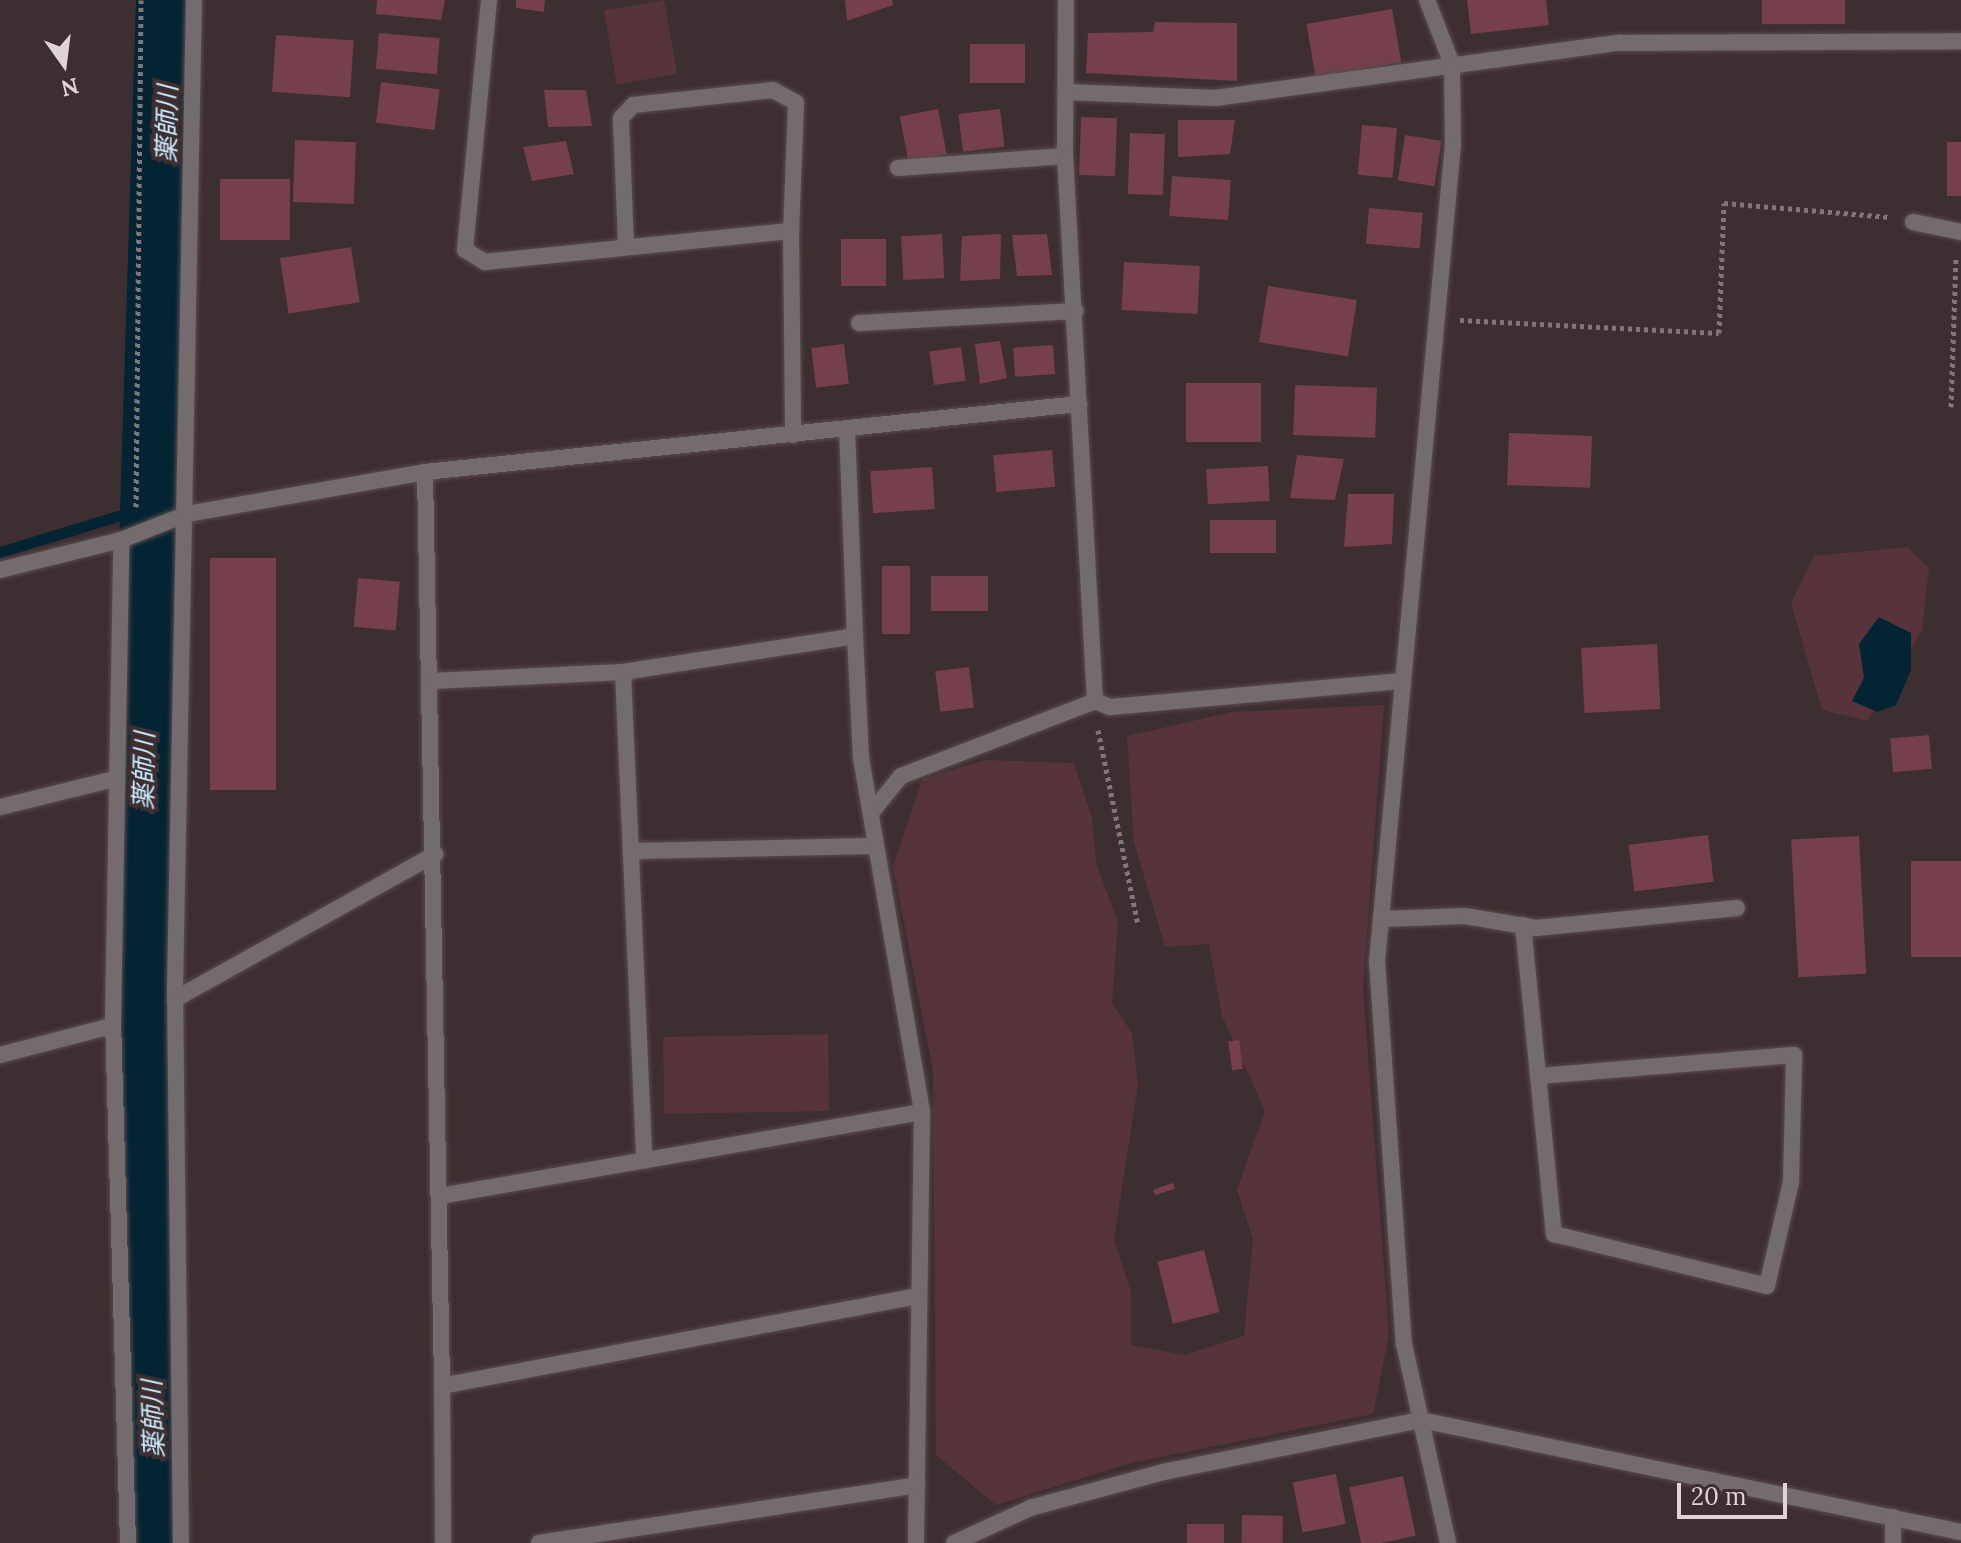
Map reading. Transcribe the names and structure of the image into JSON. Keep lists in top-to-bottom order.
{
  "water": ["薬師川"],
  "scale_bar": "20 m",
  "north": "bottom"
}
